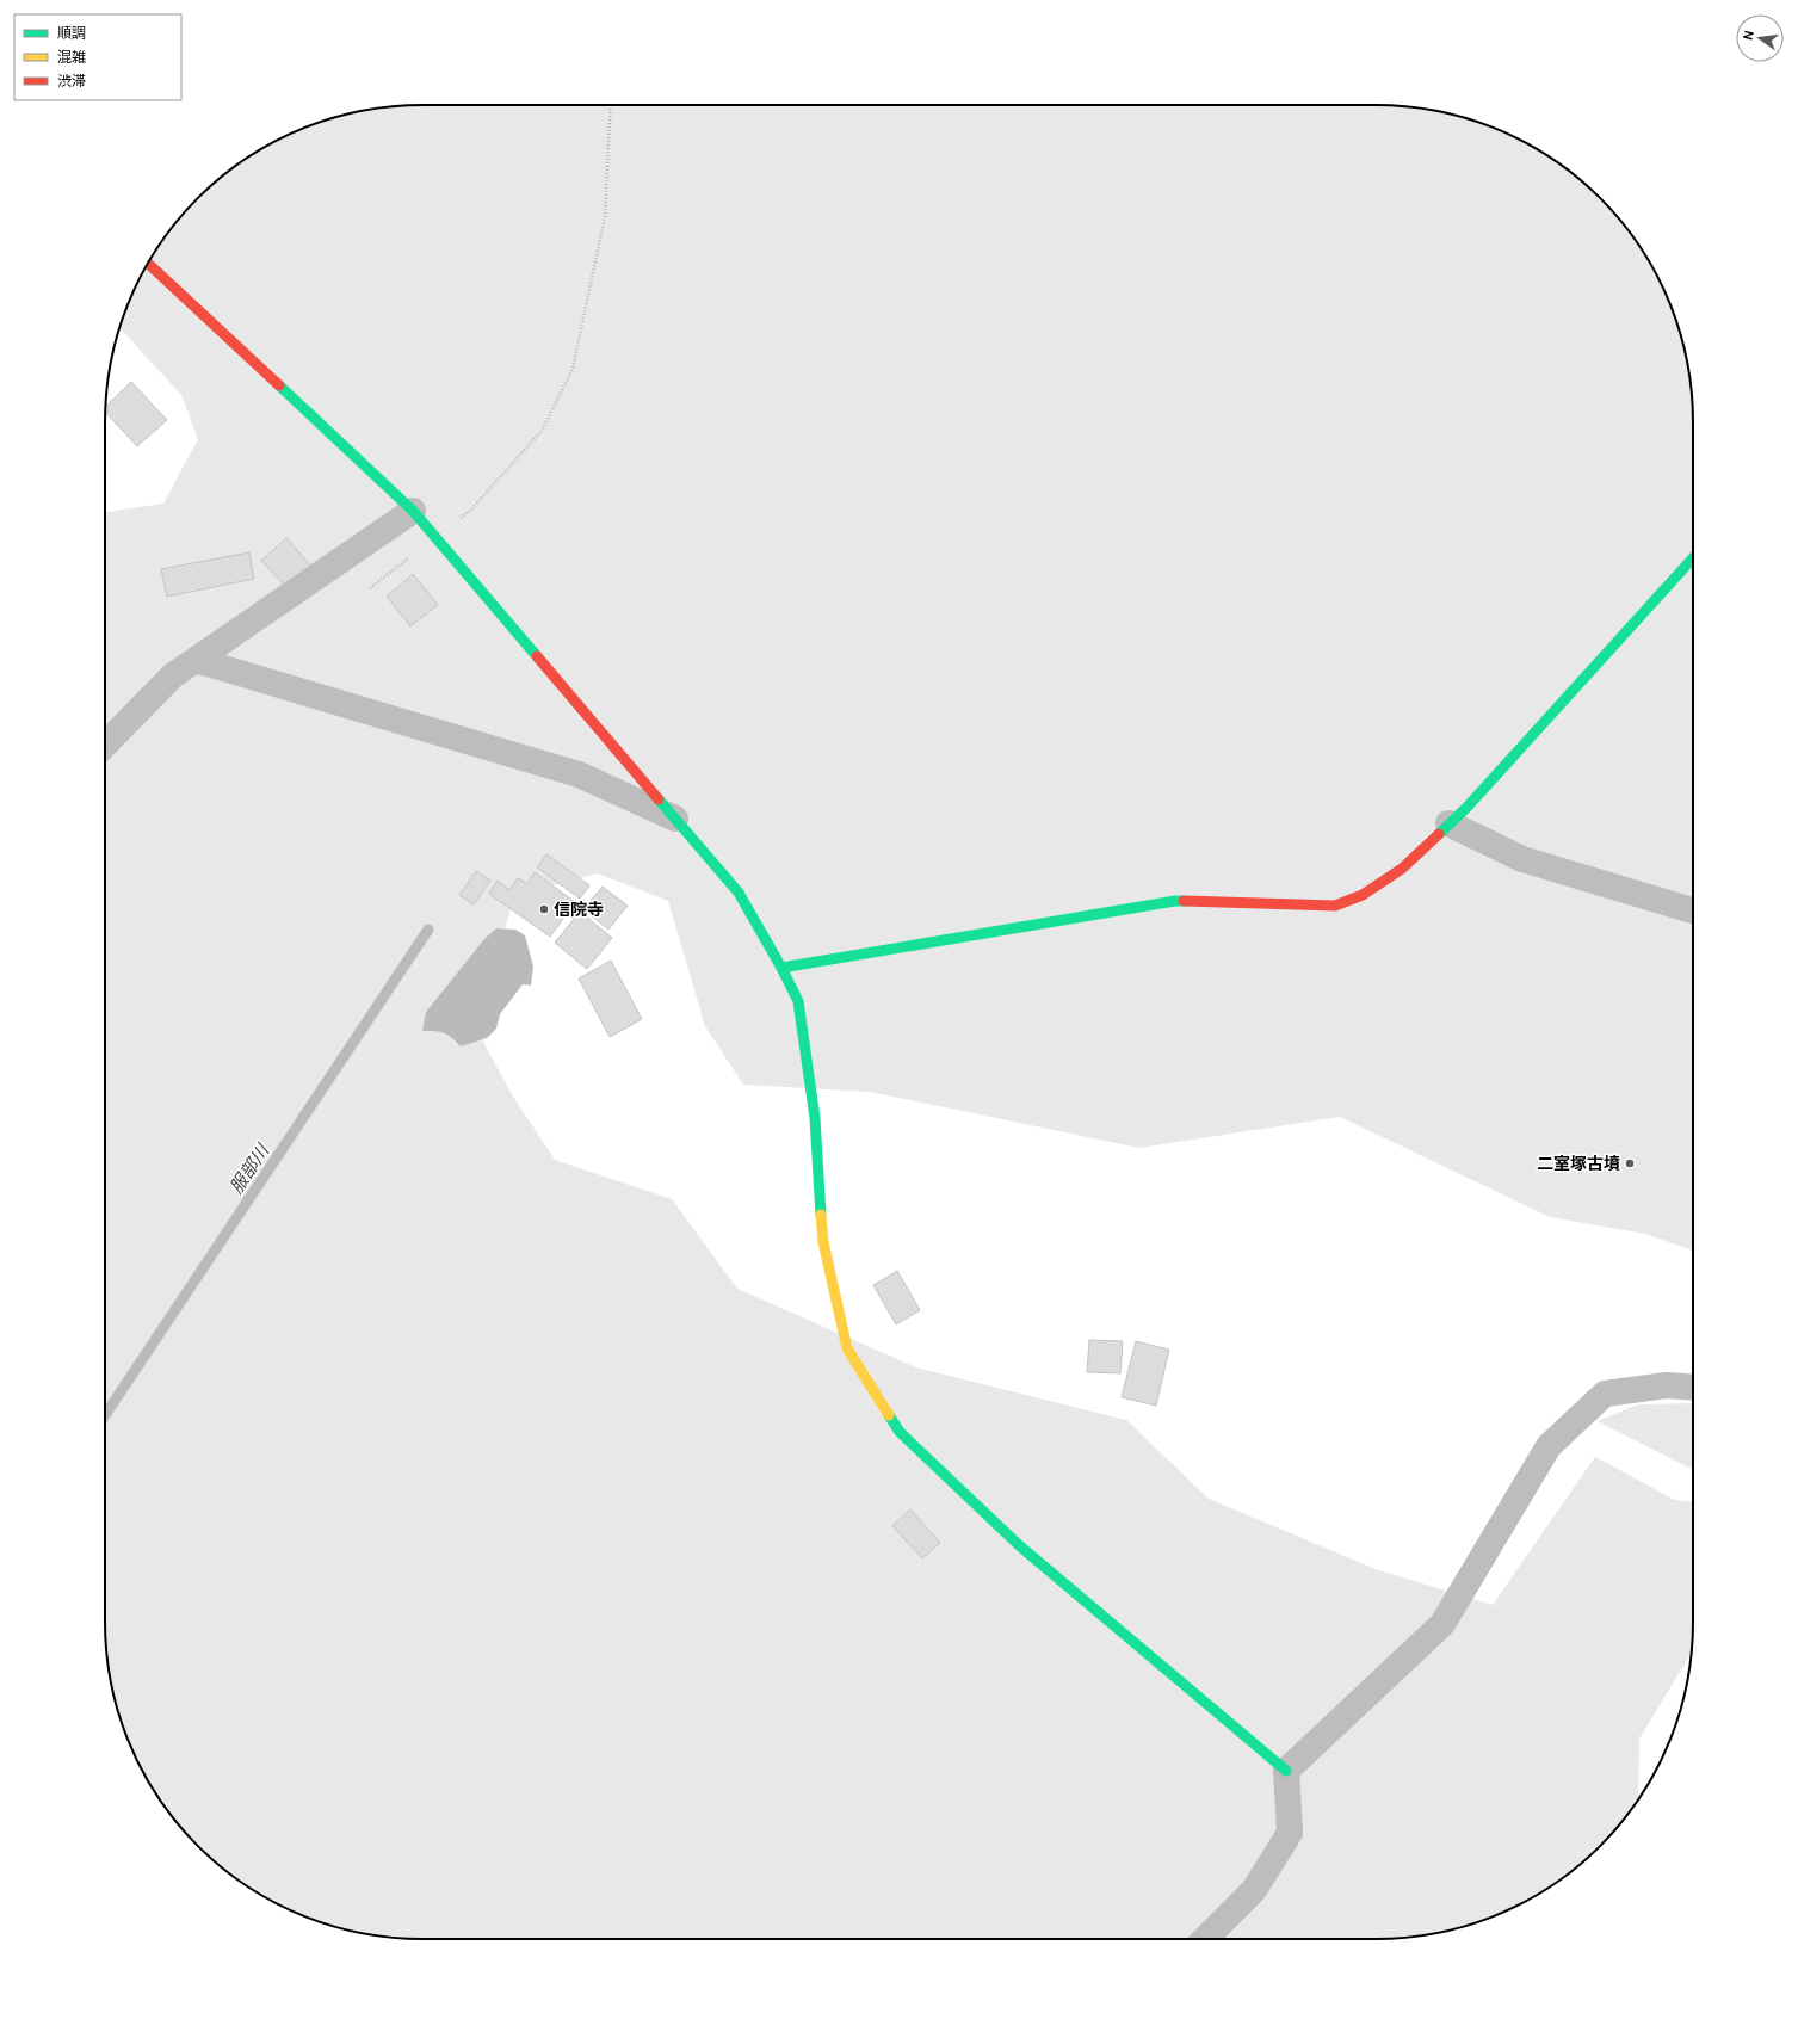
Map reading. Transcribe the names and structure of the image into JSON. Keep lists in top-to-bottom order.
{
  "water": ["服部川"],
  "places": ["信院寺", "二室塚古墳"],
  "legend": ["順調", "混雑", "渋滞"],
  "north": "left"
}
